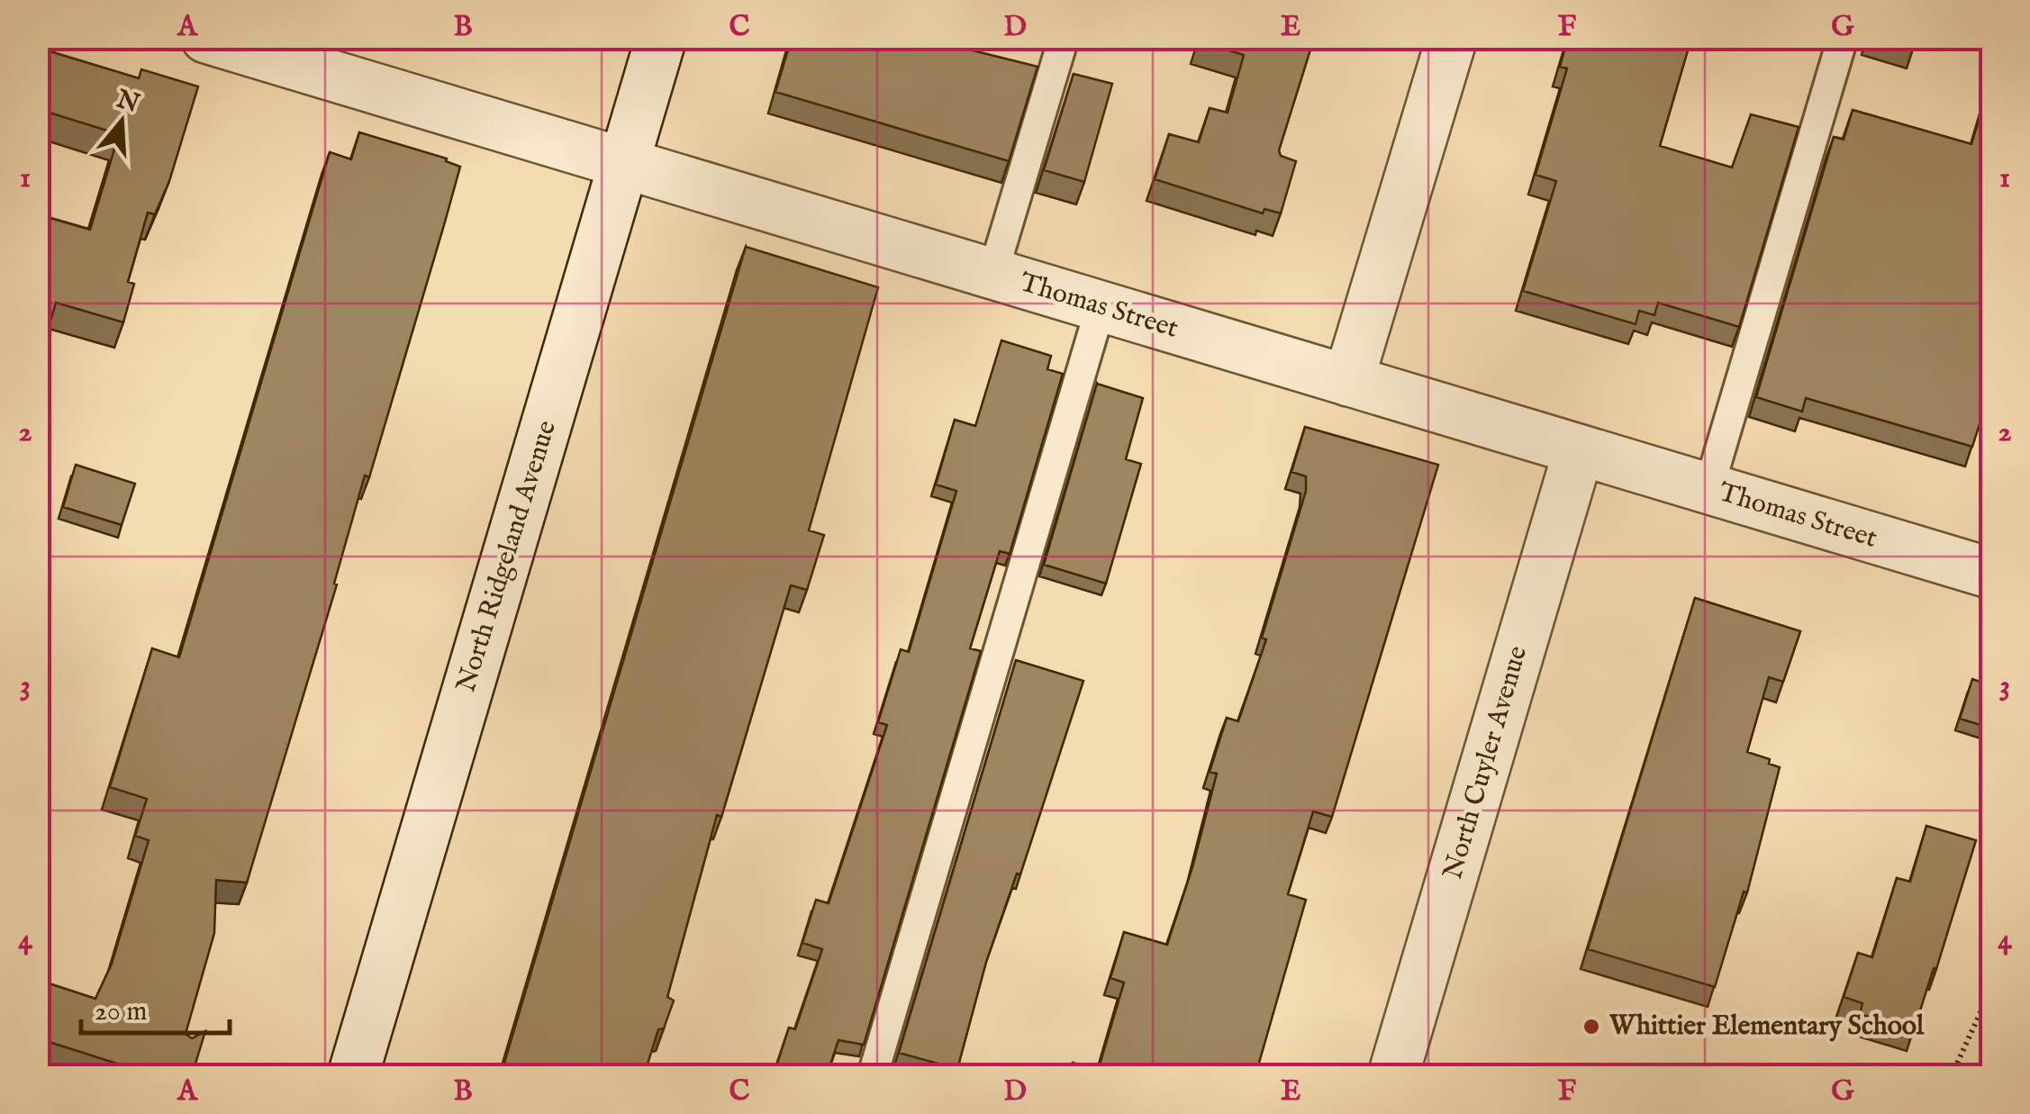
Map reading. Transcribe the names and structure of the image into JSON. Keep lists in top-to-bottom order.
{
  "streets": {
    "street": ["Thomas Street", "North Ridgeland Avenue", "North Cuyler Avenue"]
  },
  "crossings": [
    ["Thomas Street", "North Ridgeland Avenue"],
    ["Thomas Street", "North Cuyler Avenue"]
  ],
  "places": ["Whittier Elementary School"],
  "scale_bar": "20 m",
  "north": "top",
  "grid": {
    "columns": [
      "A",
      "B",
      "C",
      "D",
      "E",
      "F",
      "G"
    ],
    "rows": [
      "1",
      "2",
      "3",
      "4"
    ]
  }
}
